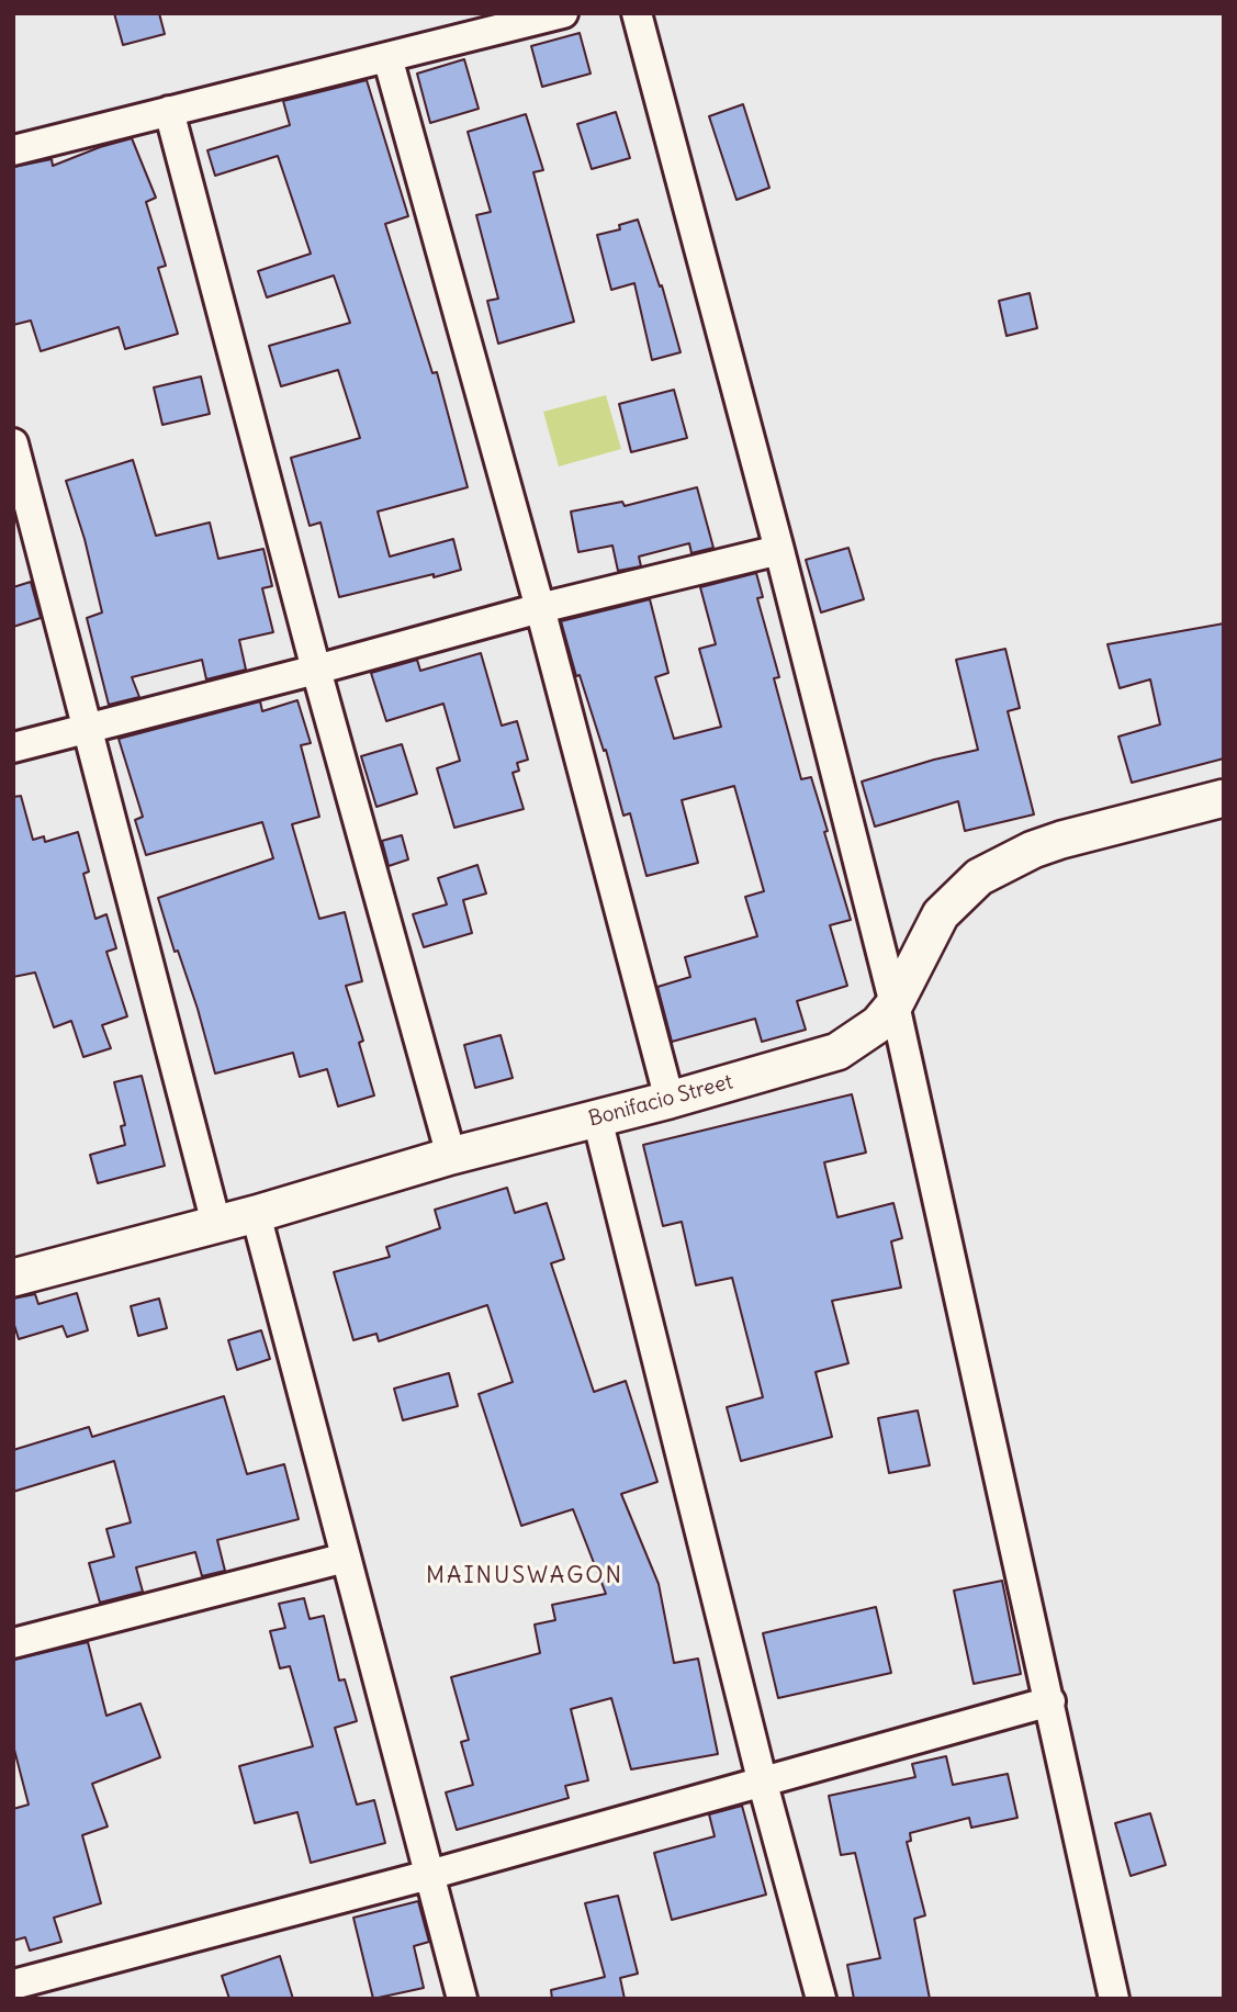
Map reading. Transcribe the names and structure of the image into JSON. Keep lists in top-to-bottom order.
{
  "streets": {
    "street": ["Bonifacio Street"]
  },
  "districts": ["MAINUSWAGON"]
}
